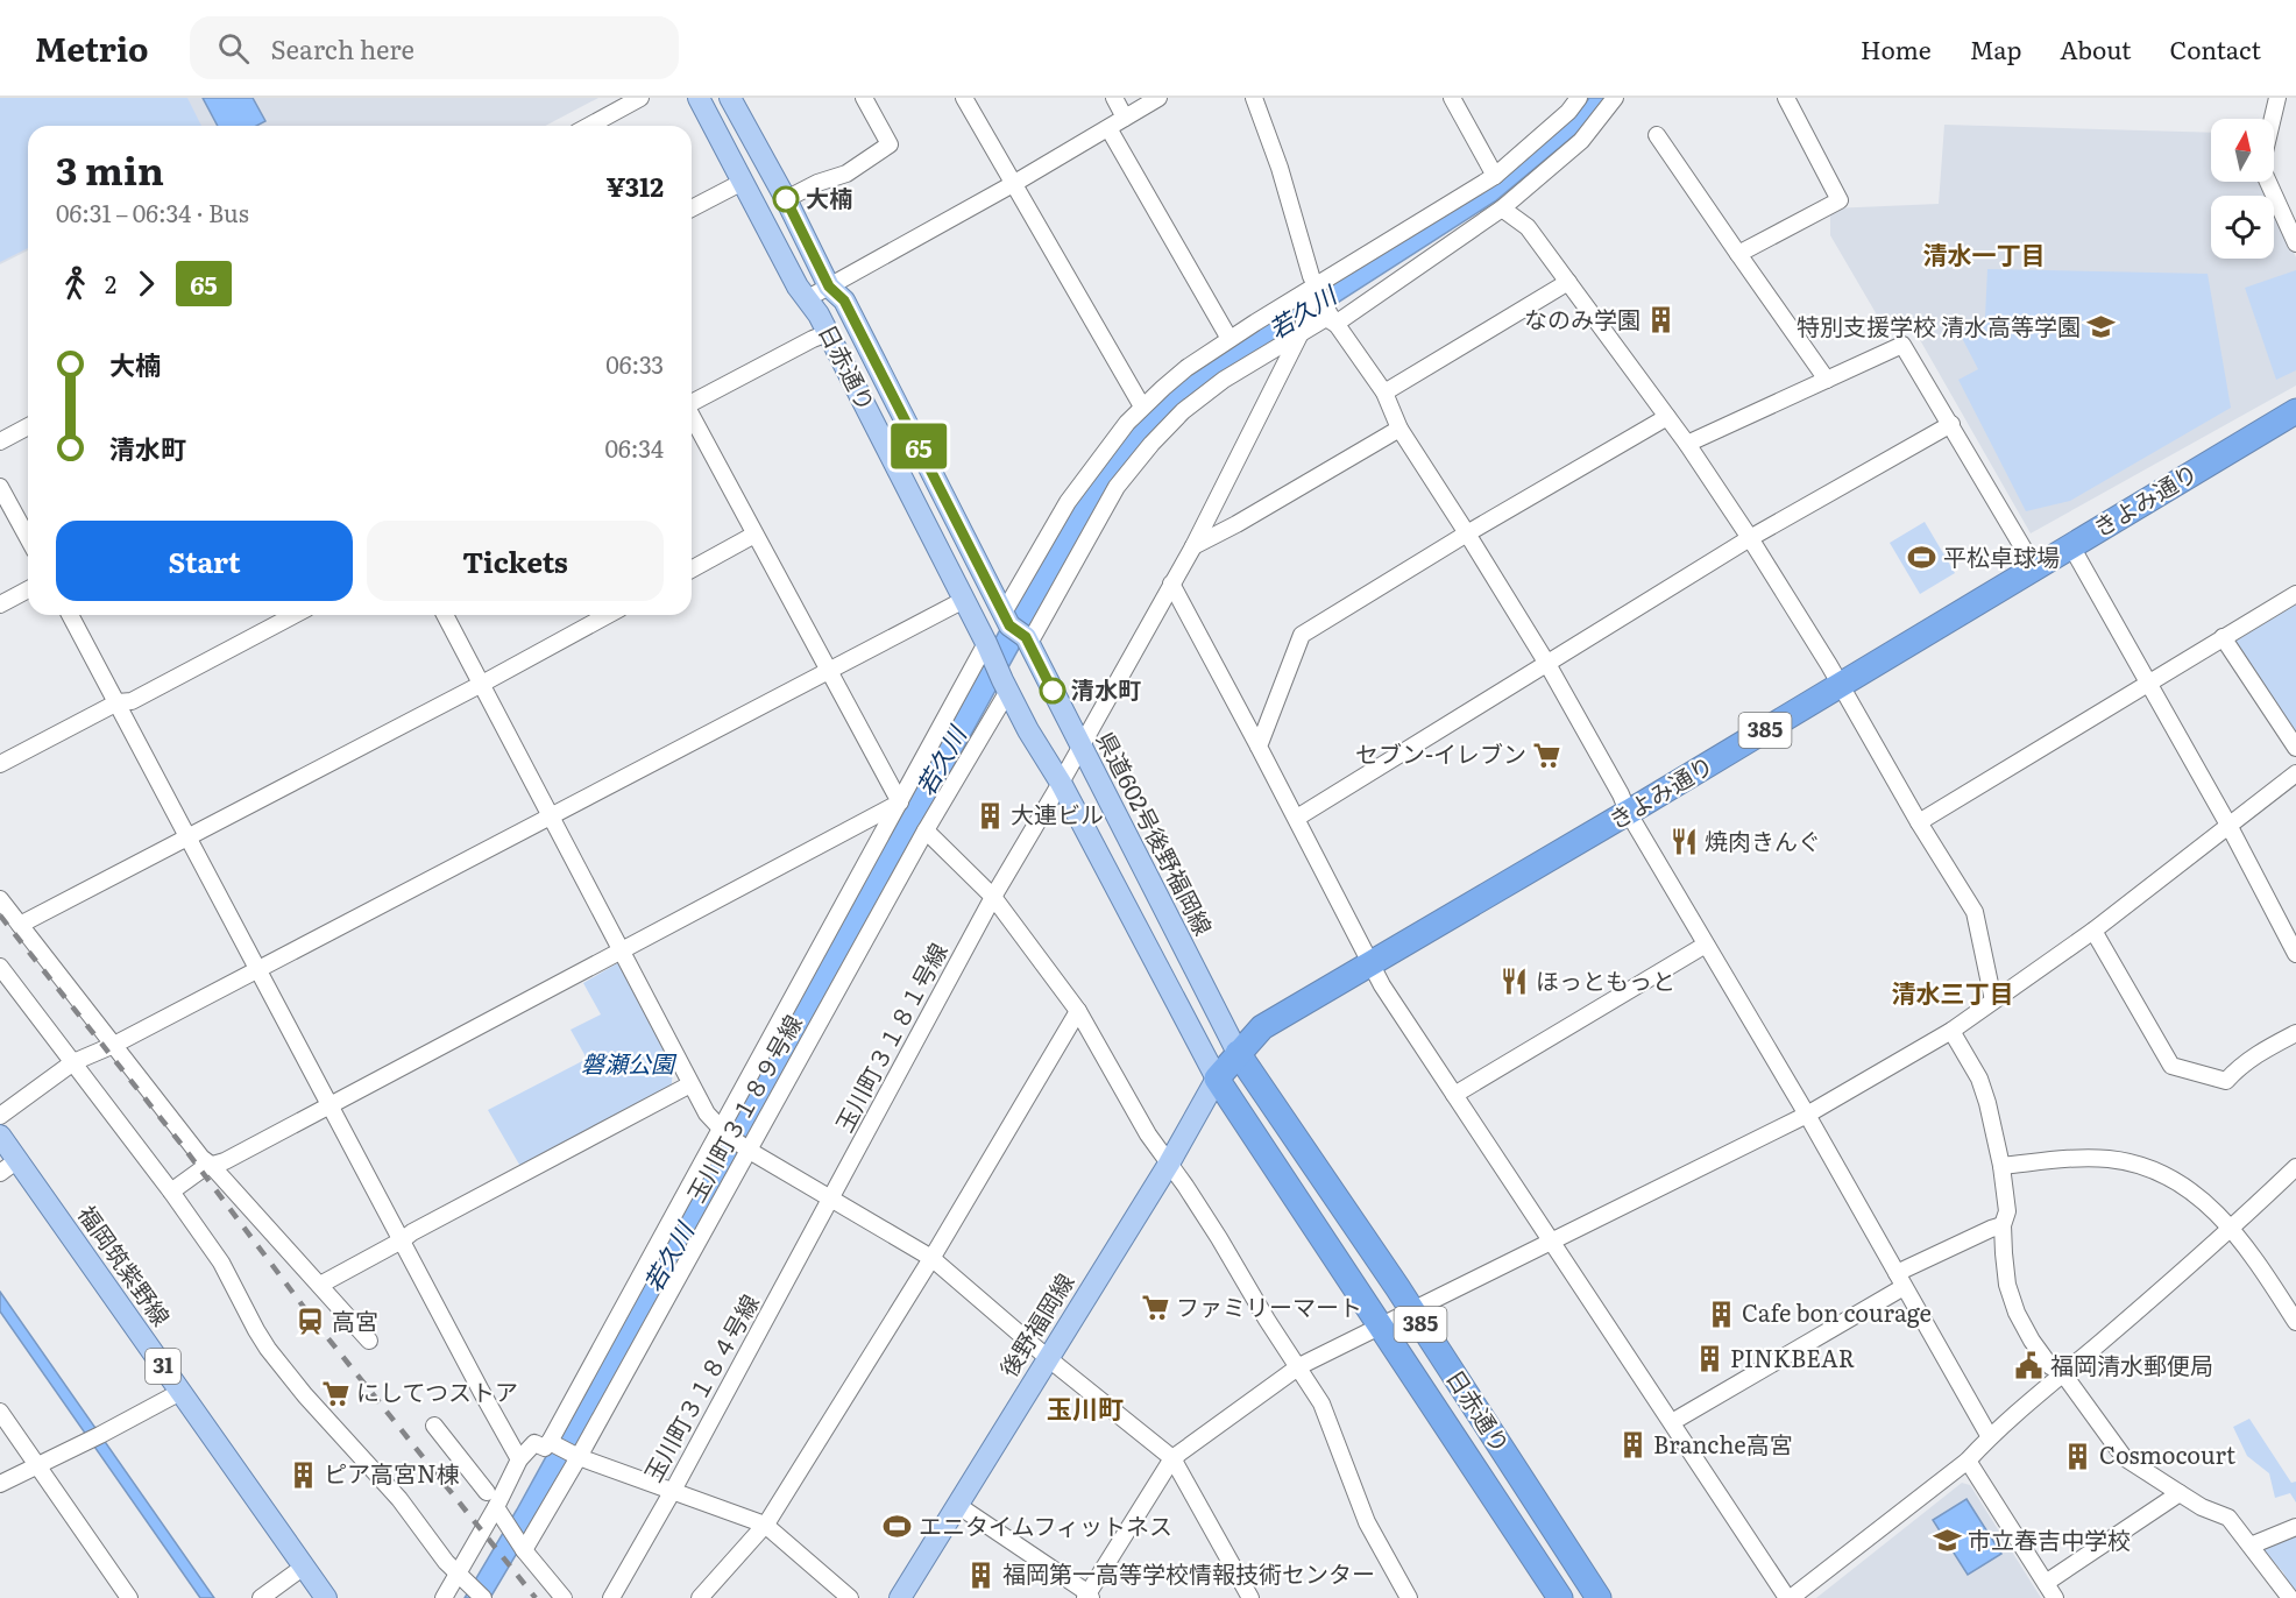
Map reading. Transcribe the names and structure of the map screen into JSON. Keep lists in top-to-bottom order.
{
  "streets": {
    "highway": ["日赤通り", "きよみ通り", "385"],
    "main road": [
      "県道602号後野福岡線",
      "福岡筑紫野線",
      "後野福岡線",
      "31"
    ],
    "street": ["玉川町３１８１号線", "玉川町３１８９号線", "玉川町３１８４号線"]
  },
  "crossings": [
    ["日赤通り", "きよみ通り"],
    ["日赤通り", "県道602号後野福岡線"],
    ["日赤通り", "玉川町３１８９号線"],
    ["日赤通り", "後野福岡線"],
    ["きよみ通り", "県道602号後野福岡線"],
    ["きよみ通り", "後野福岡線"],
    ["県道602号後野福岡線", "玉川町３１８１号線"],
    ["玉川町３１８１号線", "玉川町３１８４号線"]
  ],
  "districts": ["清水一丁目", "清水三丁目", "玉川町"],
  "water": ["若久川"],
  "parks": ["磐瀬公園"],
  "places": {
    "other": ["大楠", "清水町"],
    "building": [
      "なのみ学園",
      "大連ビル",
      "Cafe bon courage",
      "PINKBEAR",
      "Branche高宮",
      "Cosmocourt",
      "ピア高宮N棟",
      "福岡第一高等学校情報技術センター"
    ],
    "school or university": ["特別支援学校 清水高等学園", "市立春吉中学校"],
    "sports": ["平松卓球場", "エニタイムフィットネス"],
    "supermarket": ["セブン-イレブン", "ファミリーマート", "にしてつストア"],
    "restaurant": ["焼肉きんぐ", "ほっともっと"],
    "station": ["高宮"],
    "public building": ["福岡清水郵便局"]
  },
  "lines": ["bus line 65"],
  "north": "top",
  "page": {
    "header": "Metrio",
    "search": "Search here",
    "nav": [
      "Home",
      "Map",
      "About",
      "Contact"
    ],
    "on_map": "65",
    "heading": ["3 min", "06:31 – 06:34 · Bus", "¥312"],
    "legs": ["2", "65"],
    "list": [
      {
        "name": "大楠",
        "value": "06:33"
      },
      {
        "name": "清水町",
        "value": "06:34"
      }
    ],
    "buttons": ["Start", "Tickets"]
  }
}
